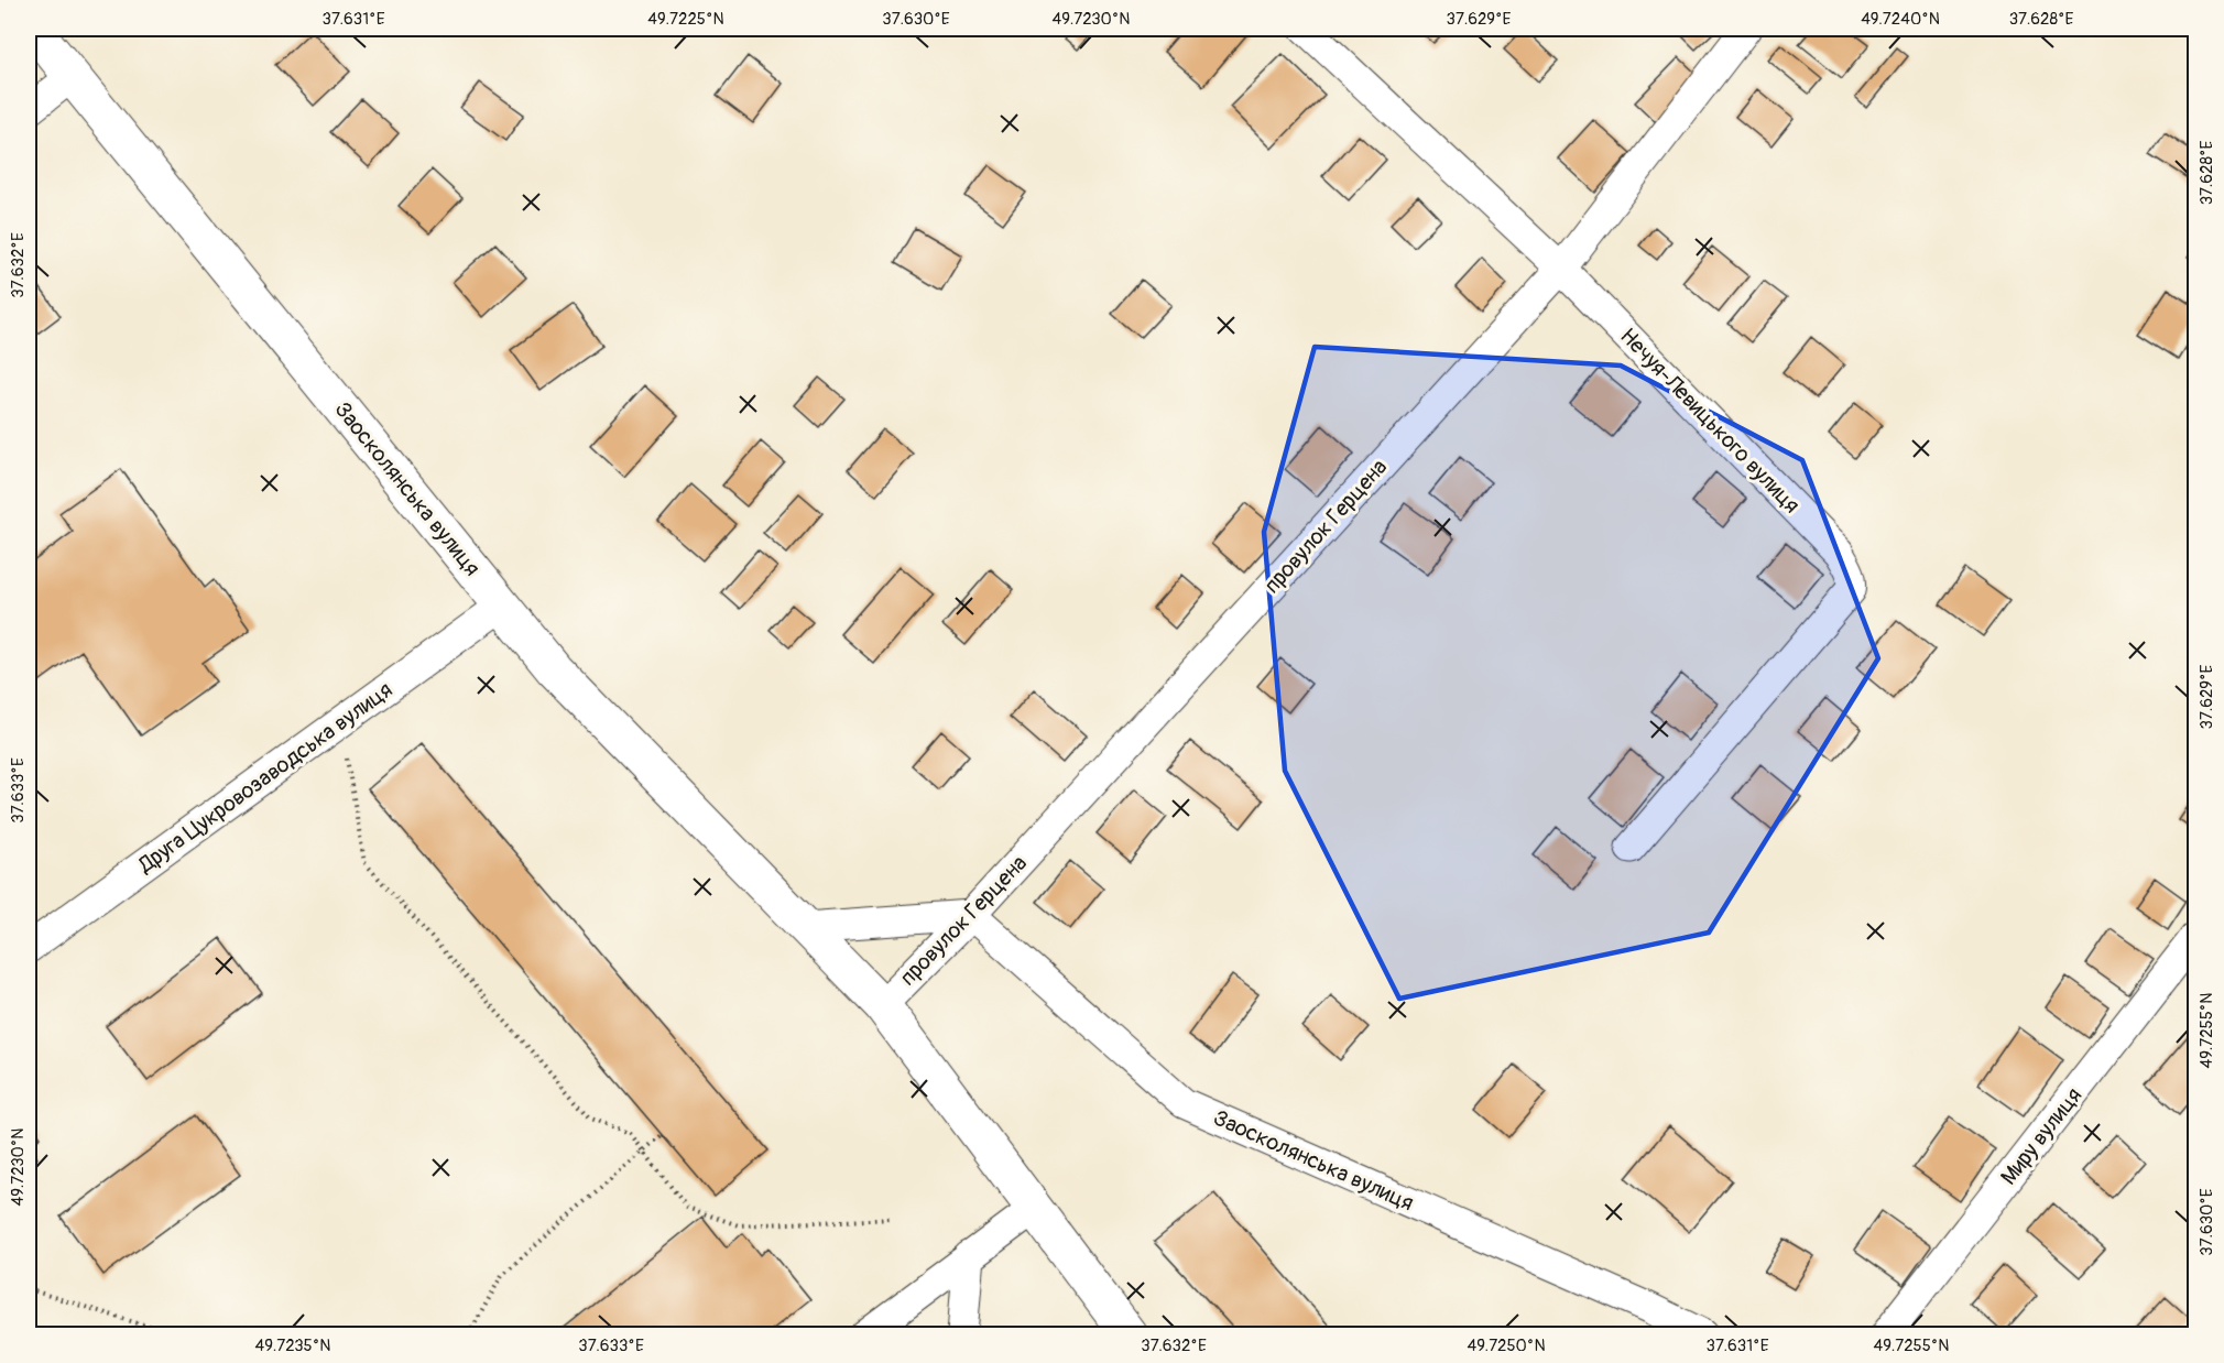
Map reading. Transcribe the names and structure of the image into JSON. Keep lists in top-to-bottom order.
{
  "streets": {
    "street": [
      "Нечуя-Левицького вулиця",
      "Заосколянська вулиця",
      "провулок Герцена",
      "Друга Цукровозаводська вулиця",
      "Миру вулиця"
    ]
  },
  "crossings": [
    ["Нечуя-Левицького вулиця", "провулок Герцена"],
    ["Заосколянська вулиця", "провулок Герцена"],
    ["Заосколянська вулиця", "Друга Цукровозаводська вулиця"]
  ],
  "coordinates": [
    "37.631°E",
    "49.7225°N",
    "37.630°E",
    "49.7230°N",
    "37.629°E",
    "49.7240°N",
    "37.628°E",
    "37.632°E",
    "37.633°E",
    "49.7255°N",
    "49.7235°N",
    "49.7250°N"
  ]
}
